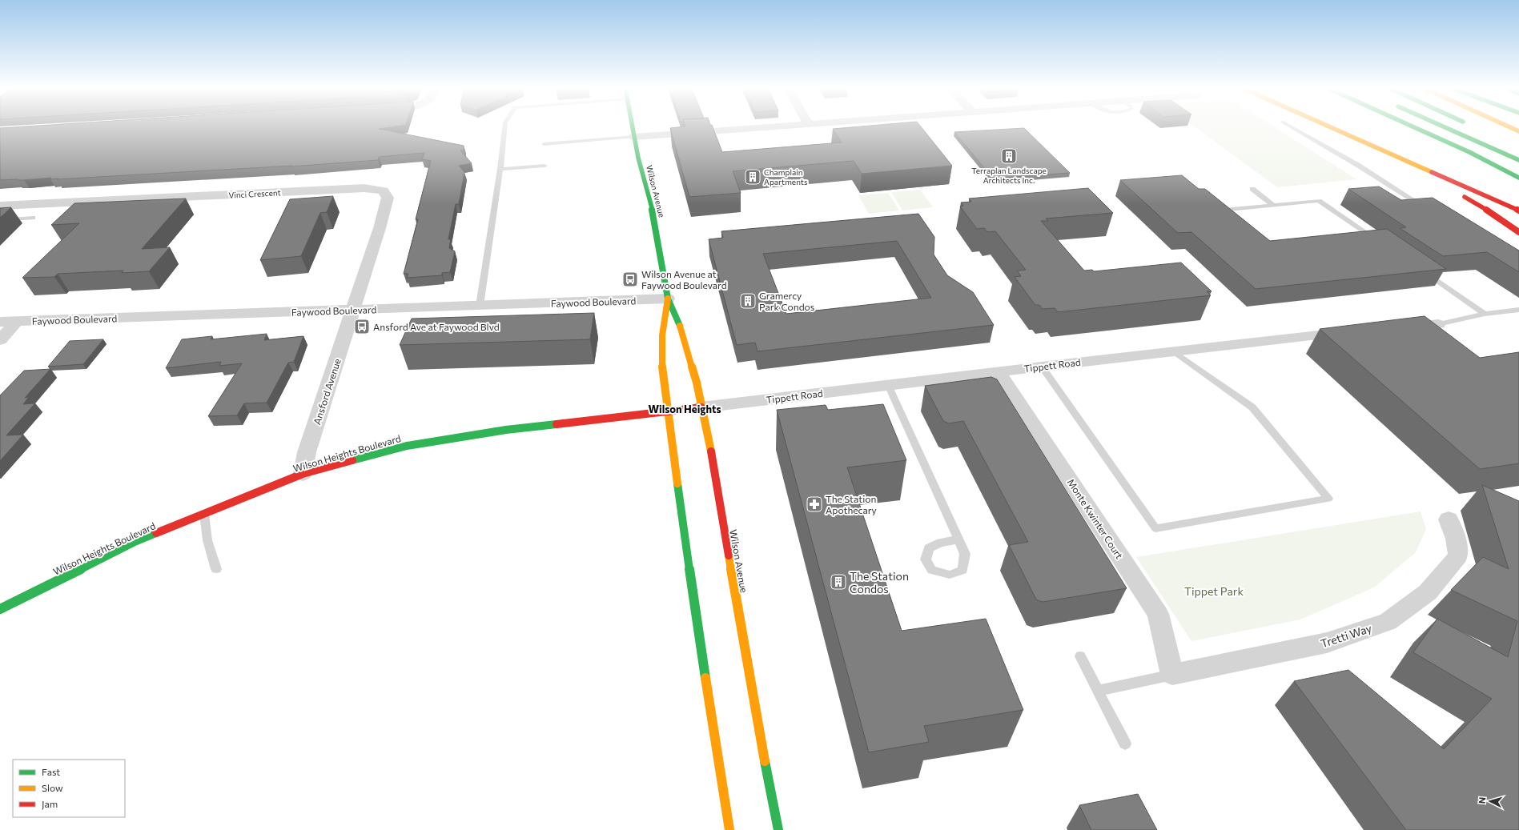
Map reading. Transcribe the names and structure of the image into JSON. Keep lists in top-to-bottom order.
{
  "streets": {
    "main road": ["Wilson Avenue", "Tippett Road", "Wilson Heights Boulevard"],
    "street": [
      "Vinci Crescent",
      "Faywood Boulevard",
      "Ansford Avenue",
      "Monte Kwinter Court",
      "Tretti Way"
    ]
  },
  "crossings": [
    ["Wilson Avenue", "Faywood Boulevard"],
    ["Wilson Avenue", "Tippett Road"],
    ["Wilson Avenue", "Wilson Heights Boulevard"],
    ["Vinci Crescent", "Faywood Boulevard"],
    ["Vinci Crescent", "Ansford Avenue"],
    ["Faywood Boulevard", "Ansford Avenue"],
    ["Tippett Road", "Wilson Heights Boulevard"],
    ["Tippett Road", "Monte Kwinter Court"],
    ["Ansford Avenue", "Wilson Heights Boulevard"],
    ["Monte Kwinter Court", "Tretti Way"]
  ],
  "districts": ["Wilson Heights"],
  "parks": ["Tippet Park"],
  "places": {
    "building": [
      "Terraplan Landscape Architects Inc.",
      "Champlain Apartments",
      "Gramercy Park Condos",
      "The Station Condos"
    ],
    "bus stop": ["Wilson Avenue at Faywood Boulevard", "Ansford Ave at Faywood Blvd"],
    "pharmacy": ["The Station Apothecary"]
  },
  "legend": ["Fast", "Slow", "Jam"],
  "north": "left"
}
